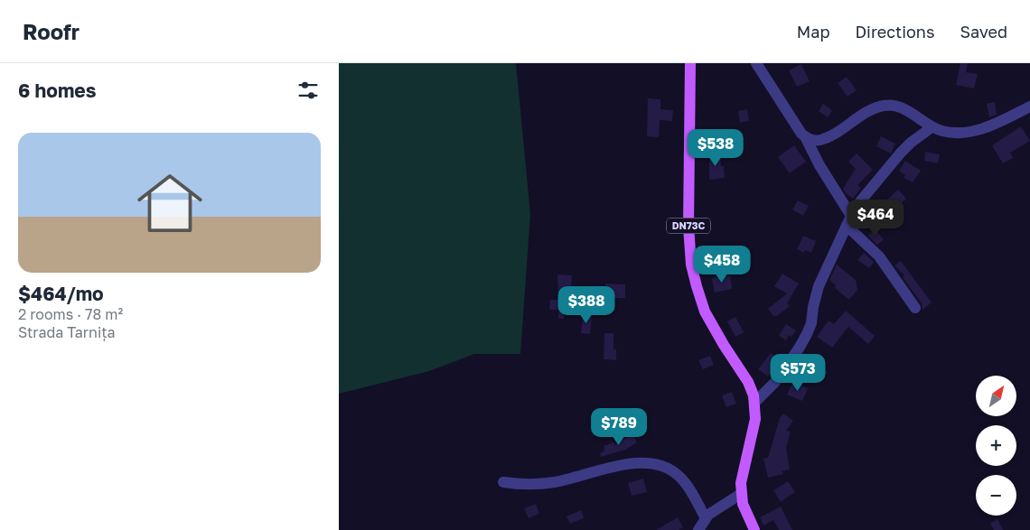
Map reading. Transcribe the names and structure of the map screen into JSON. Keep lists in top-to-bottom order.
{
  "streets": {
    "main road": ["DN73C"]
  },
  "north": "top right",
  "page": {
    "header": "Roofr",
    "nav": ["Map", "Directions", "Saved"],
    "heading": "6 homes",
    "list": [
      {
        "name": "$464/mo",
        "note": "2 rooms · 78 m² · Strada Tarnița"
      }
    ],
    "price": [
      "$538",
      "$464",
      "$458",
      "$388",
      "$573",
      "$789"
    ],
    "map_buttons": ["+", "−"]
  }
}
